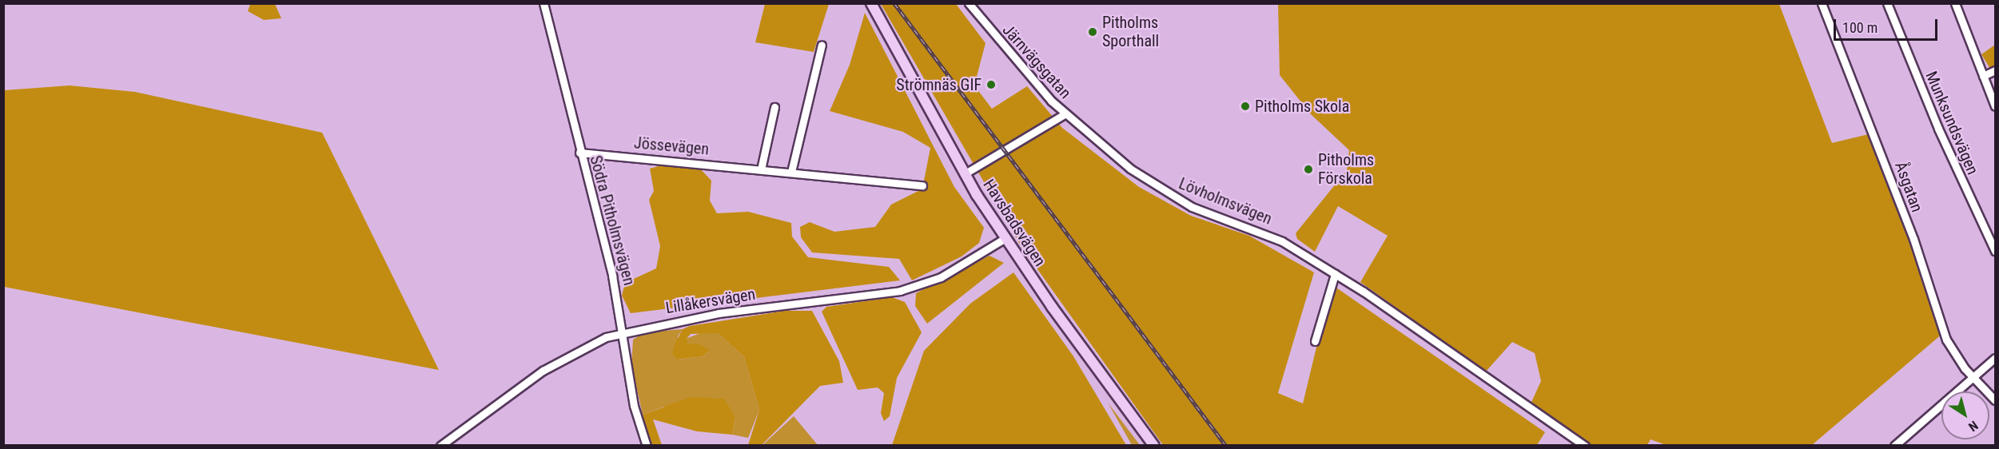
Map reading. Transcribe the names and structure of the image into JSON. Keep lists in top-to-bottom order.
{
  "streets": {
    "main road": ["Havsbadsvägen"],
    "street": [
      "Järnvägsgatan",
      "Munksundsvägen",
      "Jössevägen",
      "Åsgatan",
      "Lövholmsvägen",
      "Södra Pitholmsvägen",
      "Lillåkersvägen"
    ]
  },
  "crossings": [
    ["Järnvägsgatan", "Lövholmsvägen"],
    ["Järnvägsgatan", "Havsbadsvägen"],
    ["Jössevägen", "Södra Pitholmsvägen"],
    ["Södra Pitholmsvägen", "Lillåkersvägen"],
    ["Havsbadsvägen", "Lillåkersvägen"]
  ],
  "places": [
    "Pitholms Sporthall",
    "Strömnäs GIF",
    "Pitholms Skola",
    "Pitholms Förskola"
  ],
  "scale_bar": "100 m",
  "north": "bottom right"
}
